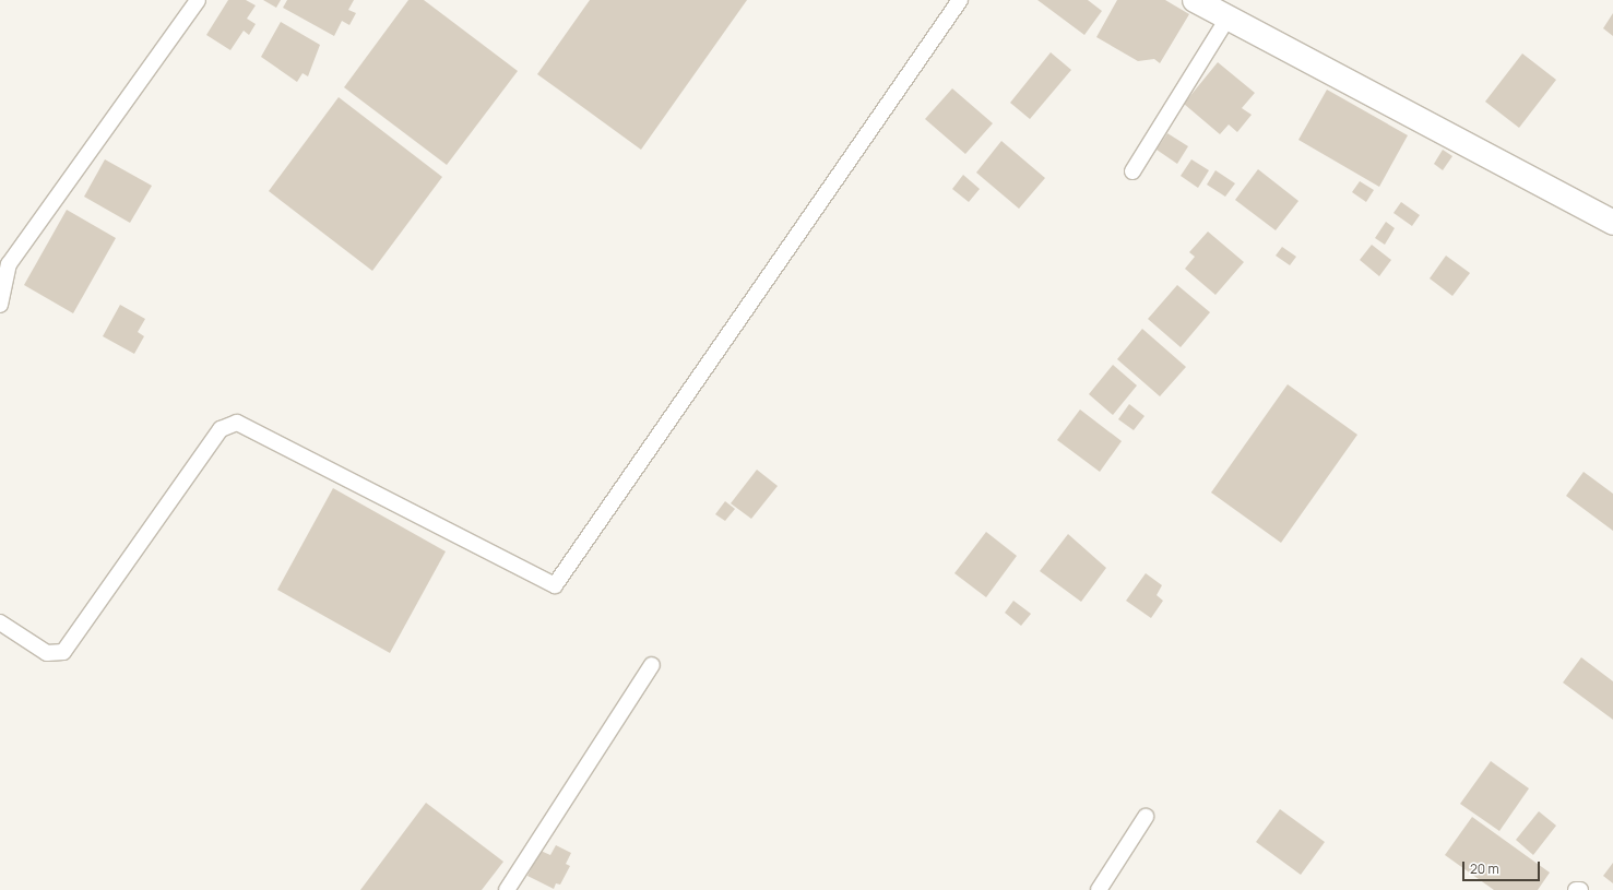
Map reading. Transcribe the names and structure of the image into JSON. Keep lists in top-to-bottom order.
{
  "scale_bar": "20 m"
}
